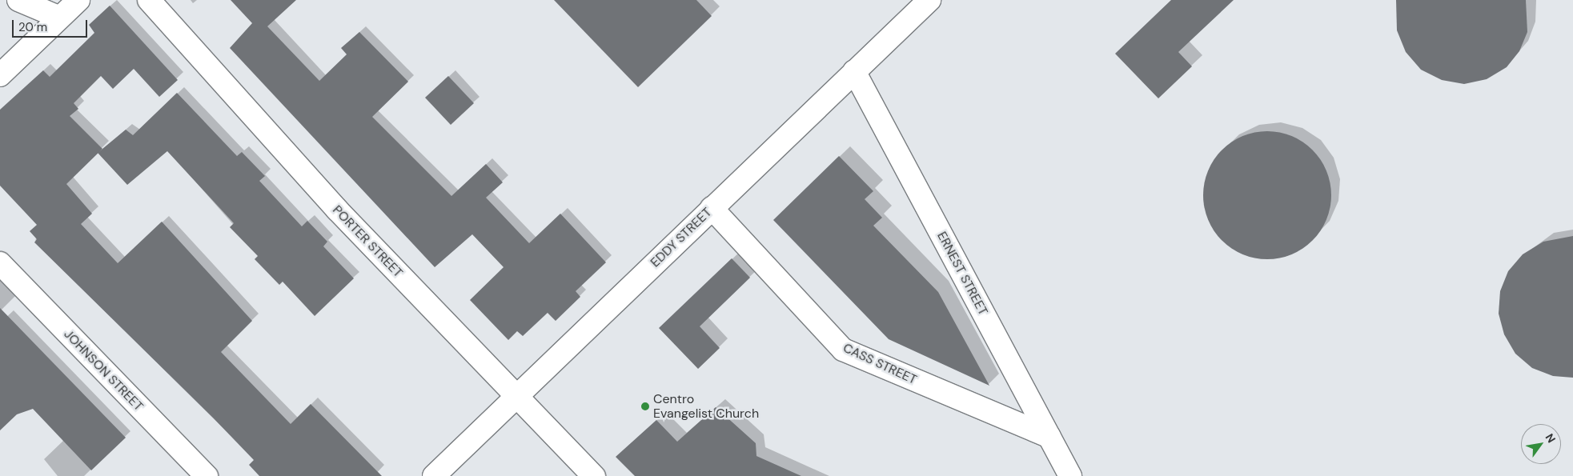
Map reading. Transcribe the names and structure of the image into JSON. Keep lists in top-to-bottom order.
{
  "streets": {
    "street": [
      "EDDY STREET",
      "PORTER STREET",
      "ERNEST STREET",
      "CASS STREET",
      "JOHNSON STREET"
    ]
  },
  "crossings": [
    ["EDDY STREET", "PORTER STREET"],
    ["EDDY STREET", "ERNEST STREET"],
    ["EDDY STREET", "CASS STREET"],
    ["ERNEST STREET", "CASS STREET"]
  ],
  "places": ["Centro Evangelist Church"],
  "scale_bar": "20 m",
  "north": "top right"
}
